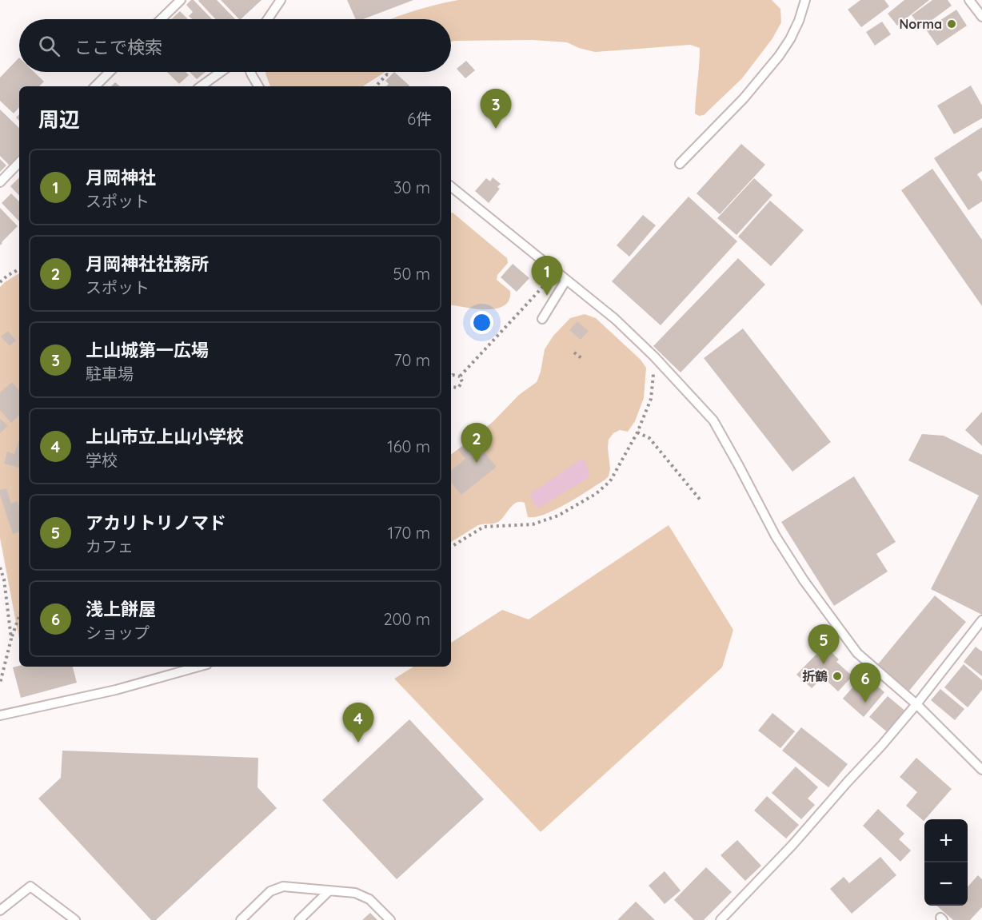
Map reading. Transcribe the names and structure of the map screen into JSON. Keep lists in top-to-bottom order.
{
  "places": ["Norma", "折鶴"],
  "page": {
    "search": "ここで検索",
    "heading": ["周辺", "6件"],
    "pins": [
      "3",
      "1",
      "2",
      "5",
      "6",
      "4"
    ],
    "list": [
      {
        "mark": "1",
        "name": "月岡神社",
        "note": "スポット",
        "value": "30 m"
      },
      {
        "mark": "2",
        "name": "月岡神社社務所",
        "note": "スポット",
        "value": "50 m"
      },
      {
        "mark": "3",
        "name": "上山城第一広場",
        "note": "駐車場",
        "value": "70 m"
      },
      {
        "mark": "4",
        "name": "上山市立上山小学校",
        "note": "学校",
        "value": "160 m"
      },
      {
        "mark": "5",
        "name": "アカリトリノマド",
        "note": "カフェ",
        "value": "170 m"
      },
      {
        "mark": "6",
        "name": "浅上餅屋",
        "note": "ショップ",
        "value": "200 m"
      }
    ],
    "map_buttons": ["+", "−"]
  }
}
